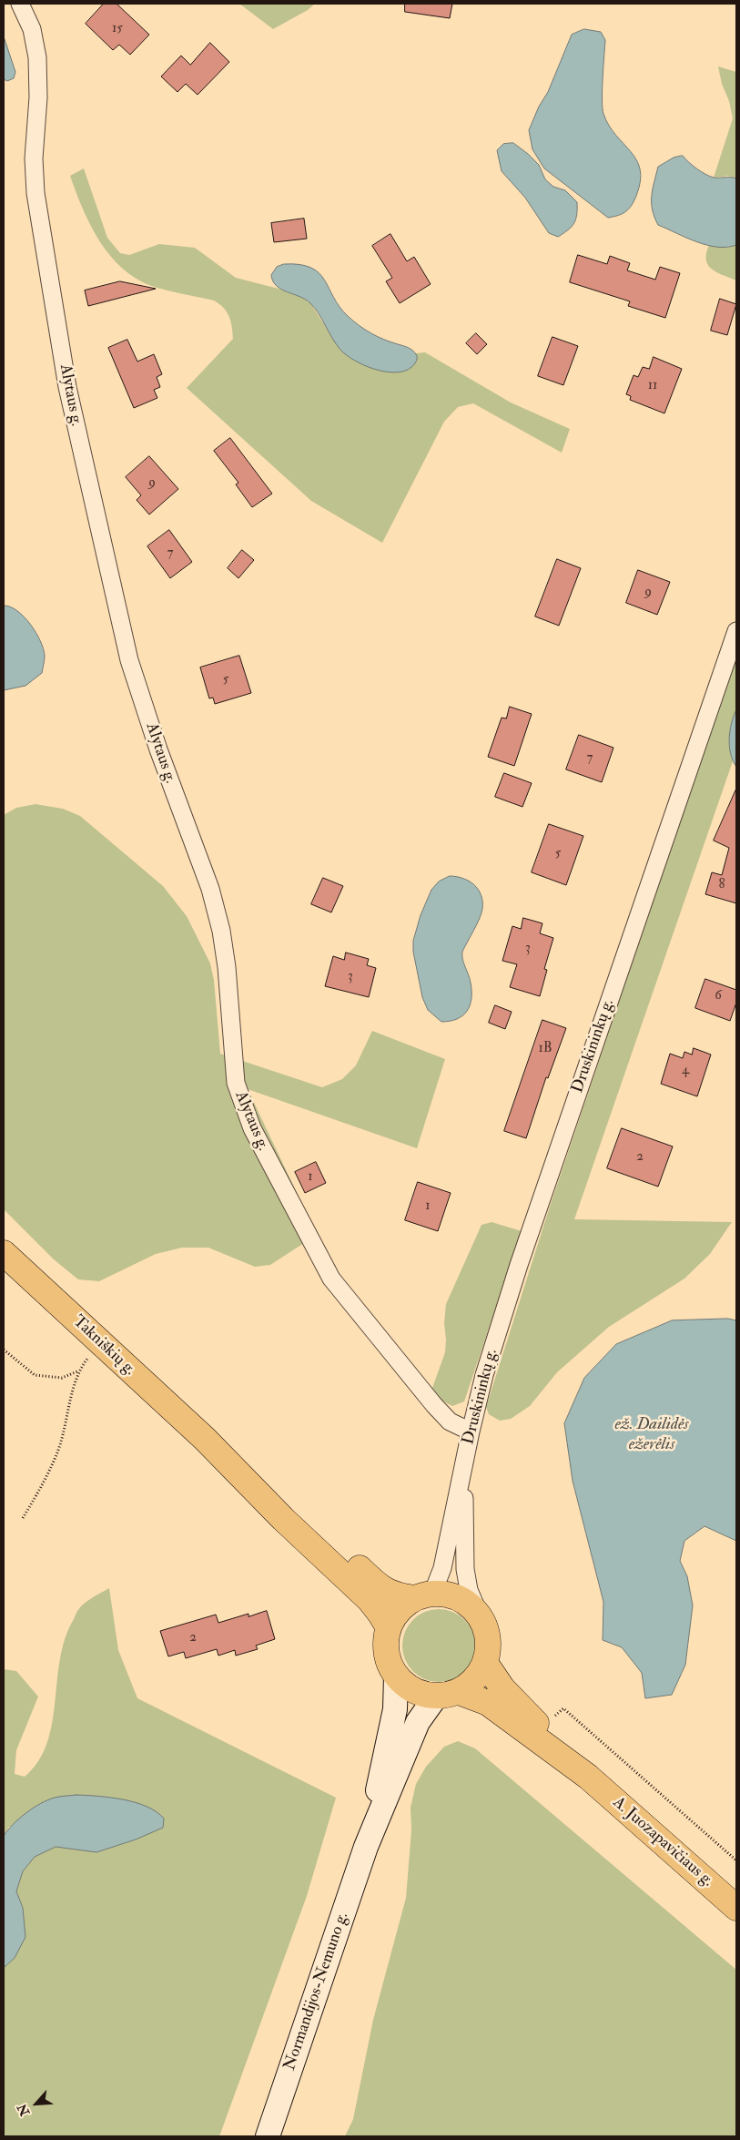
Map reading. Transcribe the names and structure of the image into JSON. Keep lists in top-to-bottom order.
{
  "streets": {
    "main road": ["Takniškių g.", "A. Juozapavičiaus g.", "Normandijos-Nemuno g."],
    "street": ["Alytaus g.", "Druskininkų g."]
  },
  "crossings": [
    ["Alytaus g.", "Druskininkų g."],
    ["A. Juozapavičiaus g.", "Normandijos-Nemuno g."]
  ],
  "water": ["ež. Dailidės ežerėlis"],
  "house_numbers": [
    "15",
    "11",
    "9",
    "7",
    "9",
    "5",
    "7",
    "5",
    "8",
    "3",
    "3",
    "6",
    "1B",
    "4",
    "2",
    "1",
    "1",
    "2"
  ],
  "north": "bottom left"
}
